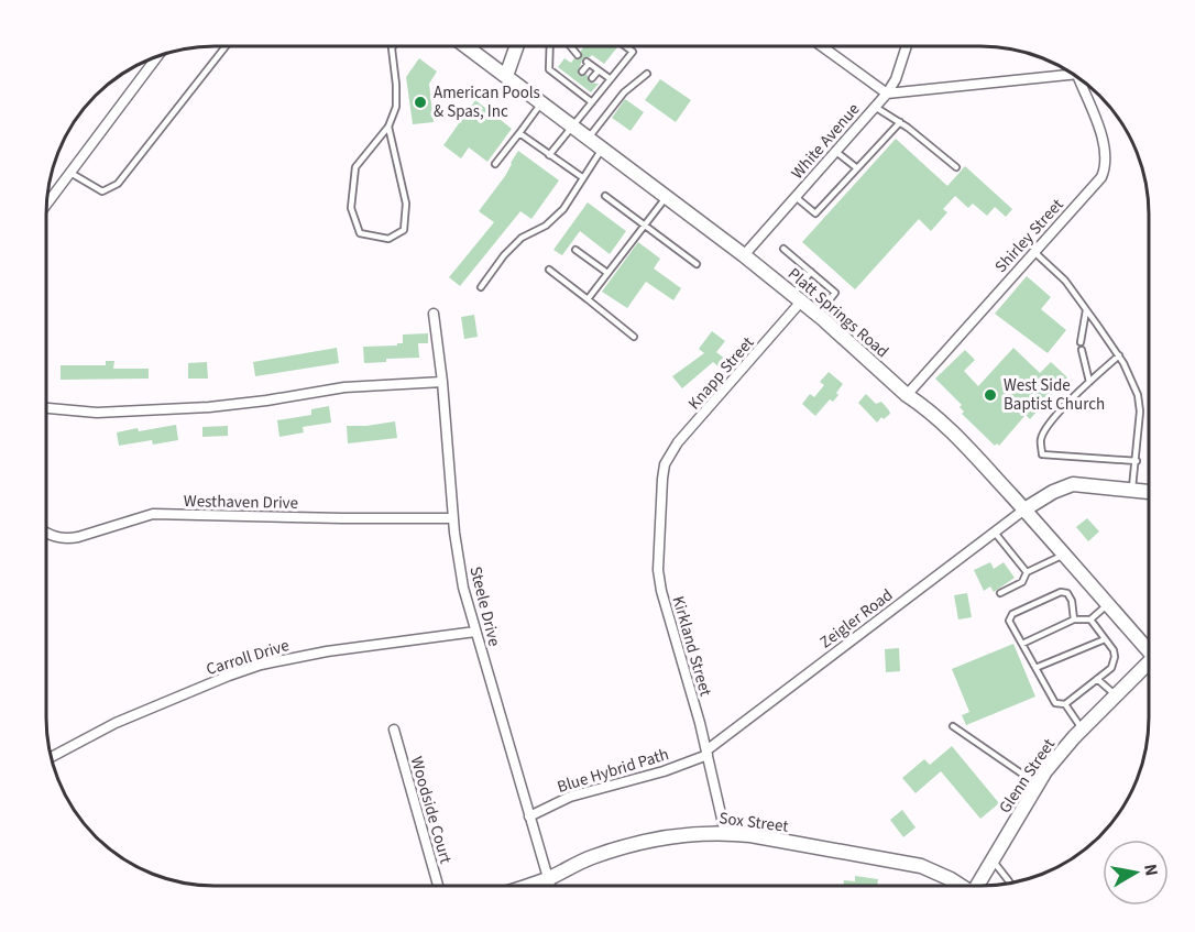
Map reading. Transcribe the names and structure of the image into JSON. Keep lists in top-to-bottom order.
{
  "streets": {
    "street": [
      "White Avenue",
      "Shirley Street",
      "Platt Springs Road",
      "Knapp Street",
      "Westhaven Drive",
      "Steele Drive",
      "Zeigler Road",
      "Kirkland Street",
      "Carroll Drive",
      "Blue Hybrid Path",
      "Glenn Street",
      "Woodside Court",
      "Sox Street"
    ]
  },
  "crossings": [
    ["White Avenue", "Platt Springs Road"],
    ["Shirley Street", "Platt Springs Road"],
    ["Platt Springs Road", "Knapp Street"],
    ["Platt Springs Road", "Zeigler Road"],
    ["Knapp Street", "Kirkland Street"],
    ["Westhaven Drive", "Steele Drive"],
    ["Steele Drive", "Carroll Drive"],
    ["Steele Drive", "Blue Hybrid Path"],
    ["Steele Drive", "Sox Street"],
    ["Zeigler Road", "Kirkland Street"],
    ["Zeigler Road", "Blue Hybrid Path"],
    ["Kirkland Street", "Blue Hybrid Path"],
    ["Kirkland Street", "Sox Street"]
  ],
  "places": ["American Pools & Spas, Inc", "West Side Baptist Church"],
  "north": "right"
}
